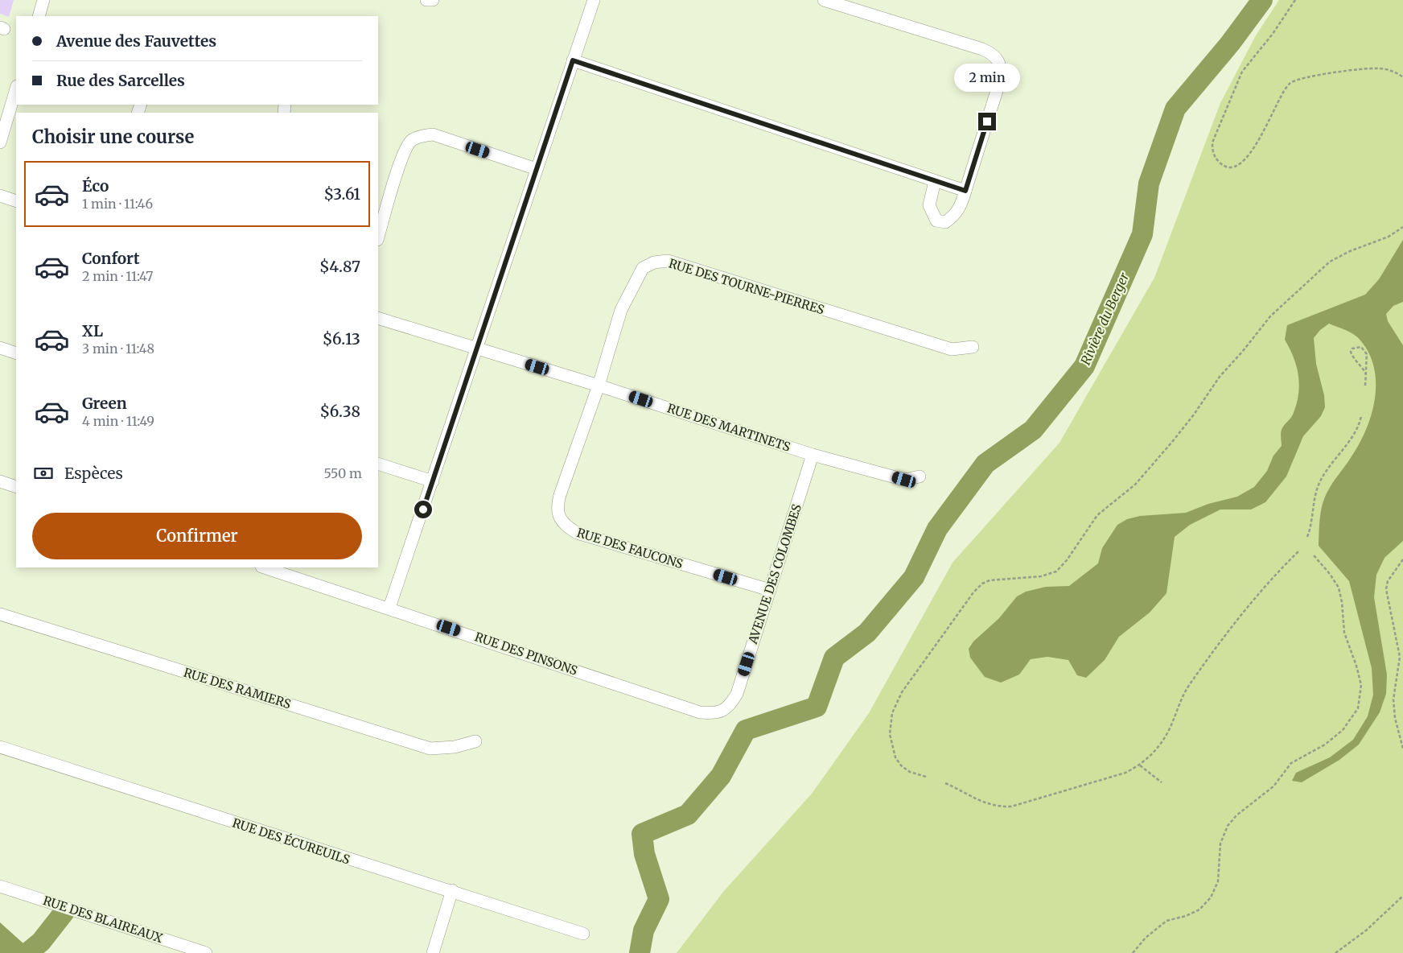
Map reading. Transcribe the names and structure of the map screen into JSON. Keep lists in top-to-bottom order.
{
  "streets": {
    "street": [
      "RUE DES TOURNE-PIERRES",
      "RUE DES MARTINETS",
      "RUE DES FAUCONS",
      "AVENUE DES COLOMBES",
      "RUE DES PINSONS",
      "RUE DES RAMIERS",
      "RUE DES ÉCUREUILS",
      "RUE DES BLAIREAUX"
    ]
  },
  "crossings": [
    ["RUE DES TOURNE-PIERRES", "RUE DES MARTINETS"],
    ["RUE DES TOURNE-PIERRES", "RUE DES FAUCONS"],
    ["RUE DES MARTINETS", "RUE DES FAUCONS"],
    ["RUE DES MARTINETS", "AVENUE DES COLOMBES"],
    ["RUE DES FAUCONS", "AVENUE DES COLOMBES"],
    ["AVENUE DES COLOMBES", "RUE DES PINSONS"]
  ],
  "water": ["Rivière du Berger"],
  "page": {
    "banner": ["Avenue des Fauvettes", "Rue des Sarcelles"],
    "bubble": "2 min",
    "heading": "Choisir une course",
    "list": [
      {
        "name": "Éco",
        "note": "1 min · 11:46",
        "value": "$3.61"
      },
      {
        "name": "Confort",
        "note": "2 min · 11:47",
        "value": "$4.87"
      },
      {
        "name": "XL",
        "note": "3 min · 11:48",
        "value": "$6.13"
      },
      {
        "name": "Green",
        "note": "4 min · 11:49",
        "value": "$6.38"
      }
    ],
    "pay": ["Espèces", "550 m"],
    "buttons": "Confirmer"
  }
}
